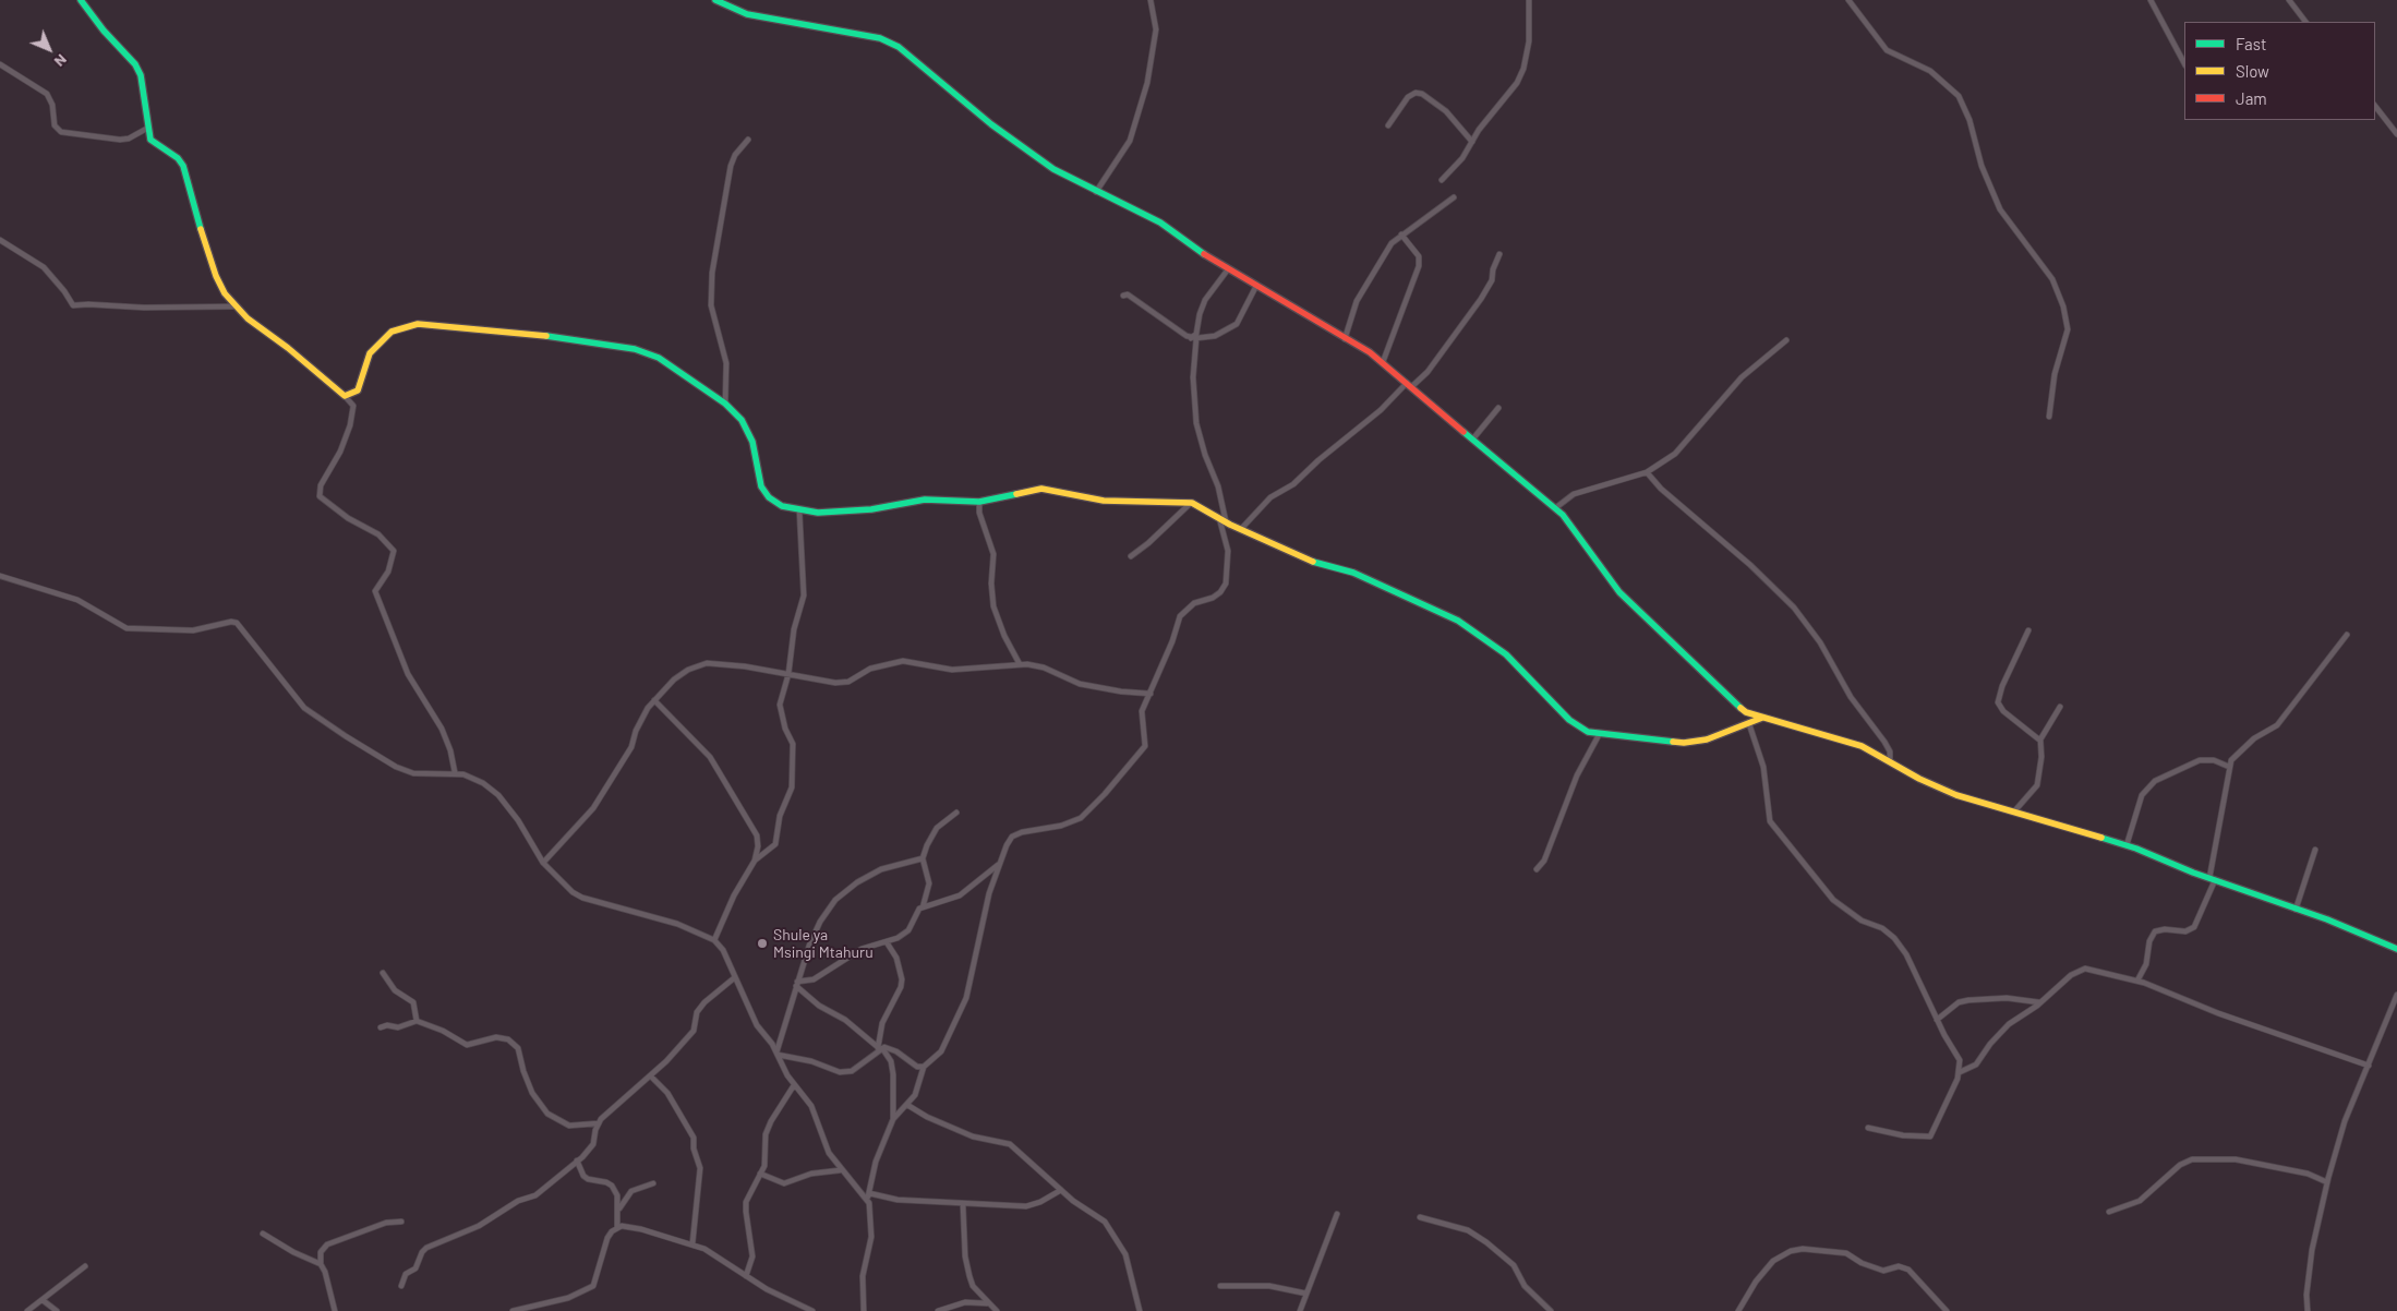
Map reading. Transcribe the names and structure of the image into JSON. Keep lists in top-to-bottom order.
{
  "places": ["Shule ya Msingi Mtahuru"],
  "legend": ["Fast", "Slow", "Jam"],
  "north": "bottom right"
}
